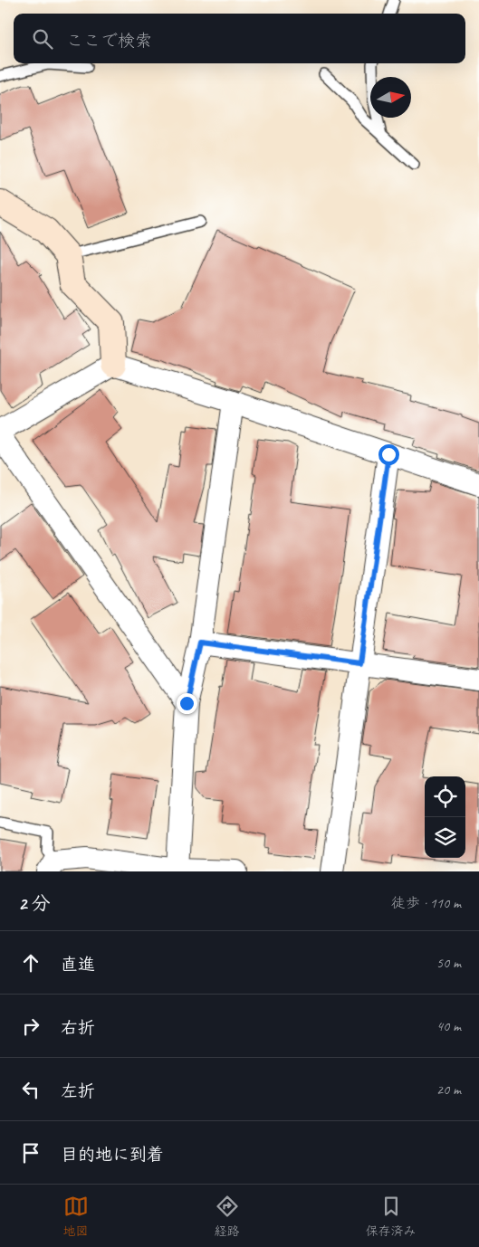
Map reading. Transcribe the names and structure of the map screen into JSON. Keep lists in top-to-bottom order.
{
  "north": "right",
  "page": {
    "search": "ここで検索",
    "heading": ["2 分", "徒歩 · 110 m"],
    "list": [
      ["直進", "50 m"],
      ["右折", "40 m"],
      ["左折", "20 m"],
      "目的地に到着"
    ],
    "nav": ["地図", "経路", "保存済み"]
  }
}
